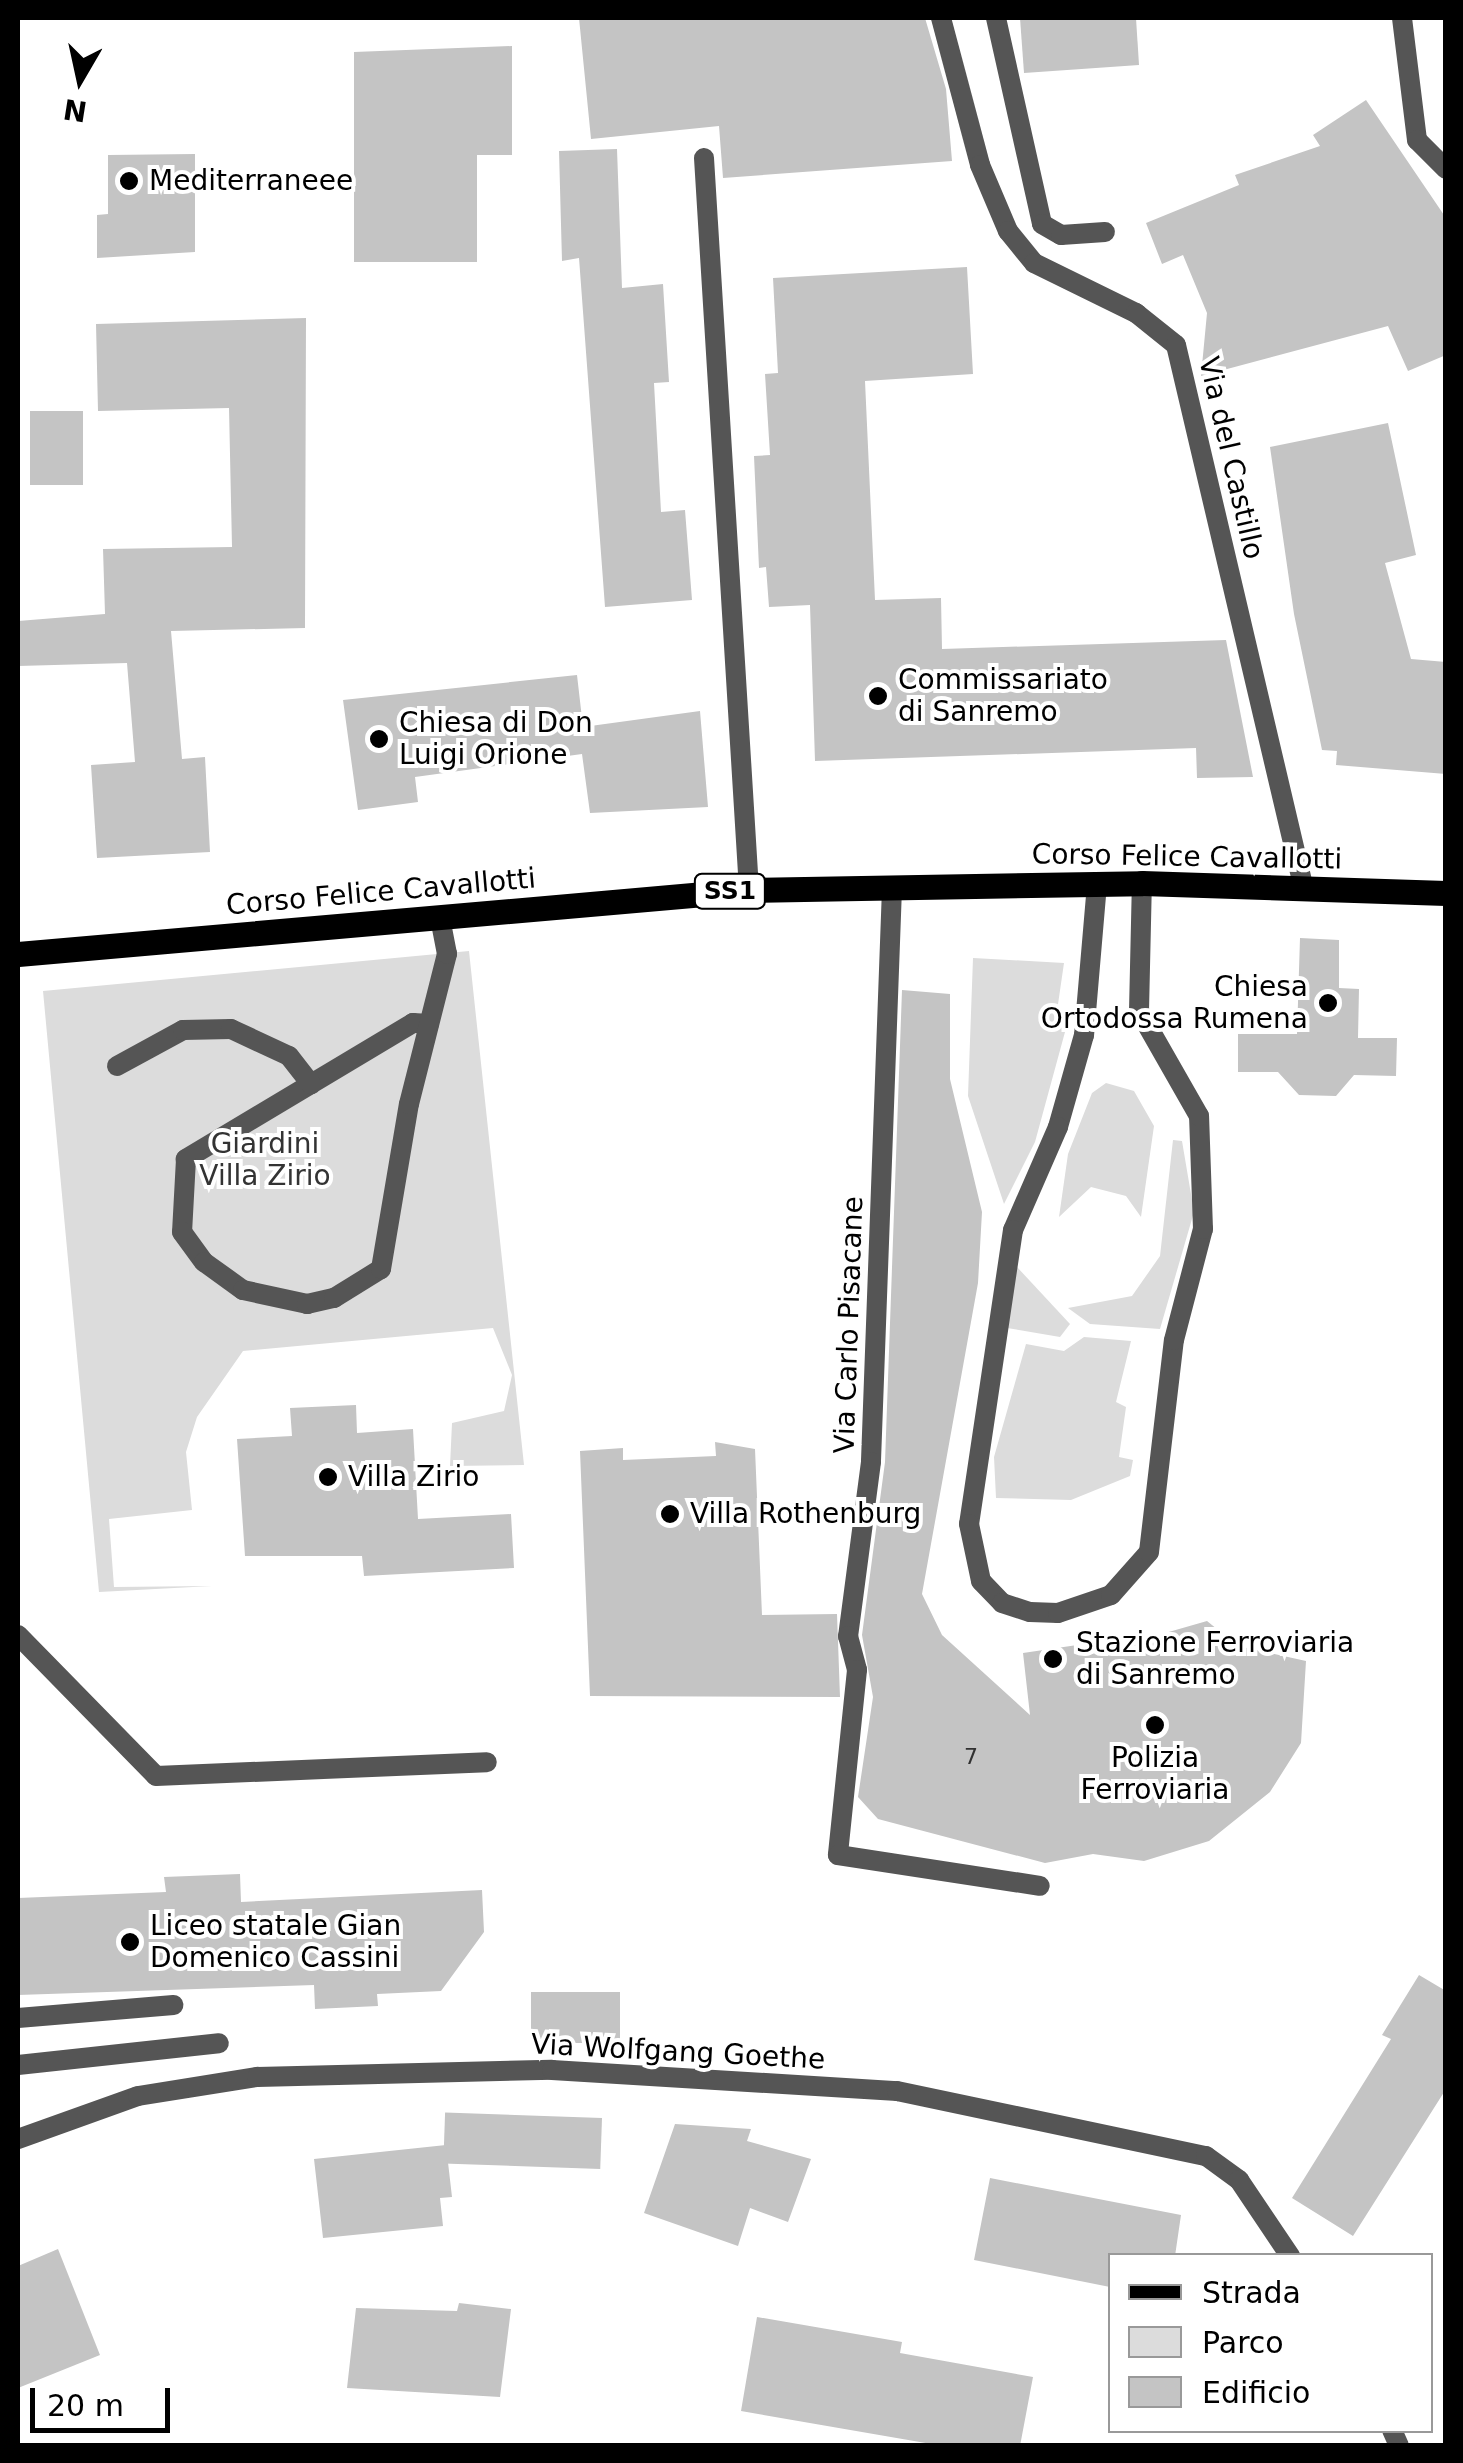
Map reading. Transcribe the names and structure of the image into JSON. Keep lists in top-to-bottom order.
{
  "streets": {
    "main road": ["Corso Felice Cavallotti", "SS1"],
    "street": ["Via del Castillo", "Via Carlo Pisacane", "Via Wolfgang Goethe"]
  },
  "crossings": [
    ["Via del Castillo", "Corso Felice Cavallotti"],
    ["Corso Felice Cavallotti", "Via Carlo Pisacane"]
  ],
  "parks": ["Giardini Villa Zirio"],
  "places": [
    "Mediterraneee",
    "Commissariato di Sanremo",
    "Chiesa di Don Luigi Orione",
    "Chiesa Ortodossa Rumena",
    "Villa Zirio",
    "Villa Rothenburg",
    "Stazione Ferroviaria di Sanremo",
    "Polizia Ferroviaria",
    "Liceo statale Gian Domenico Cassini"
  ],
  "house_numbers": ["7"],
  "legend": ["Strada", "Parco", "Edificio"],
  "scale_bar": "20 m",
  "north": "bottom"
}
